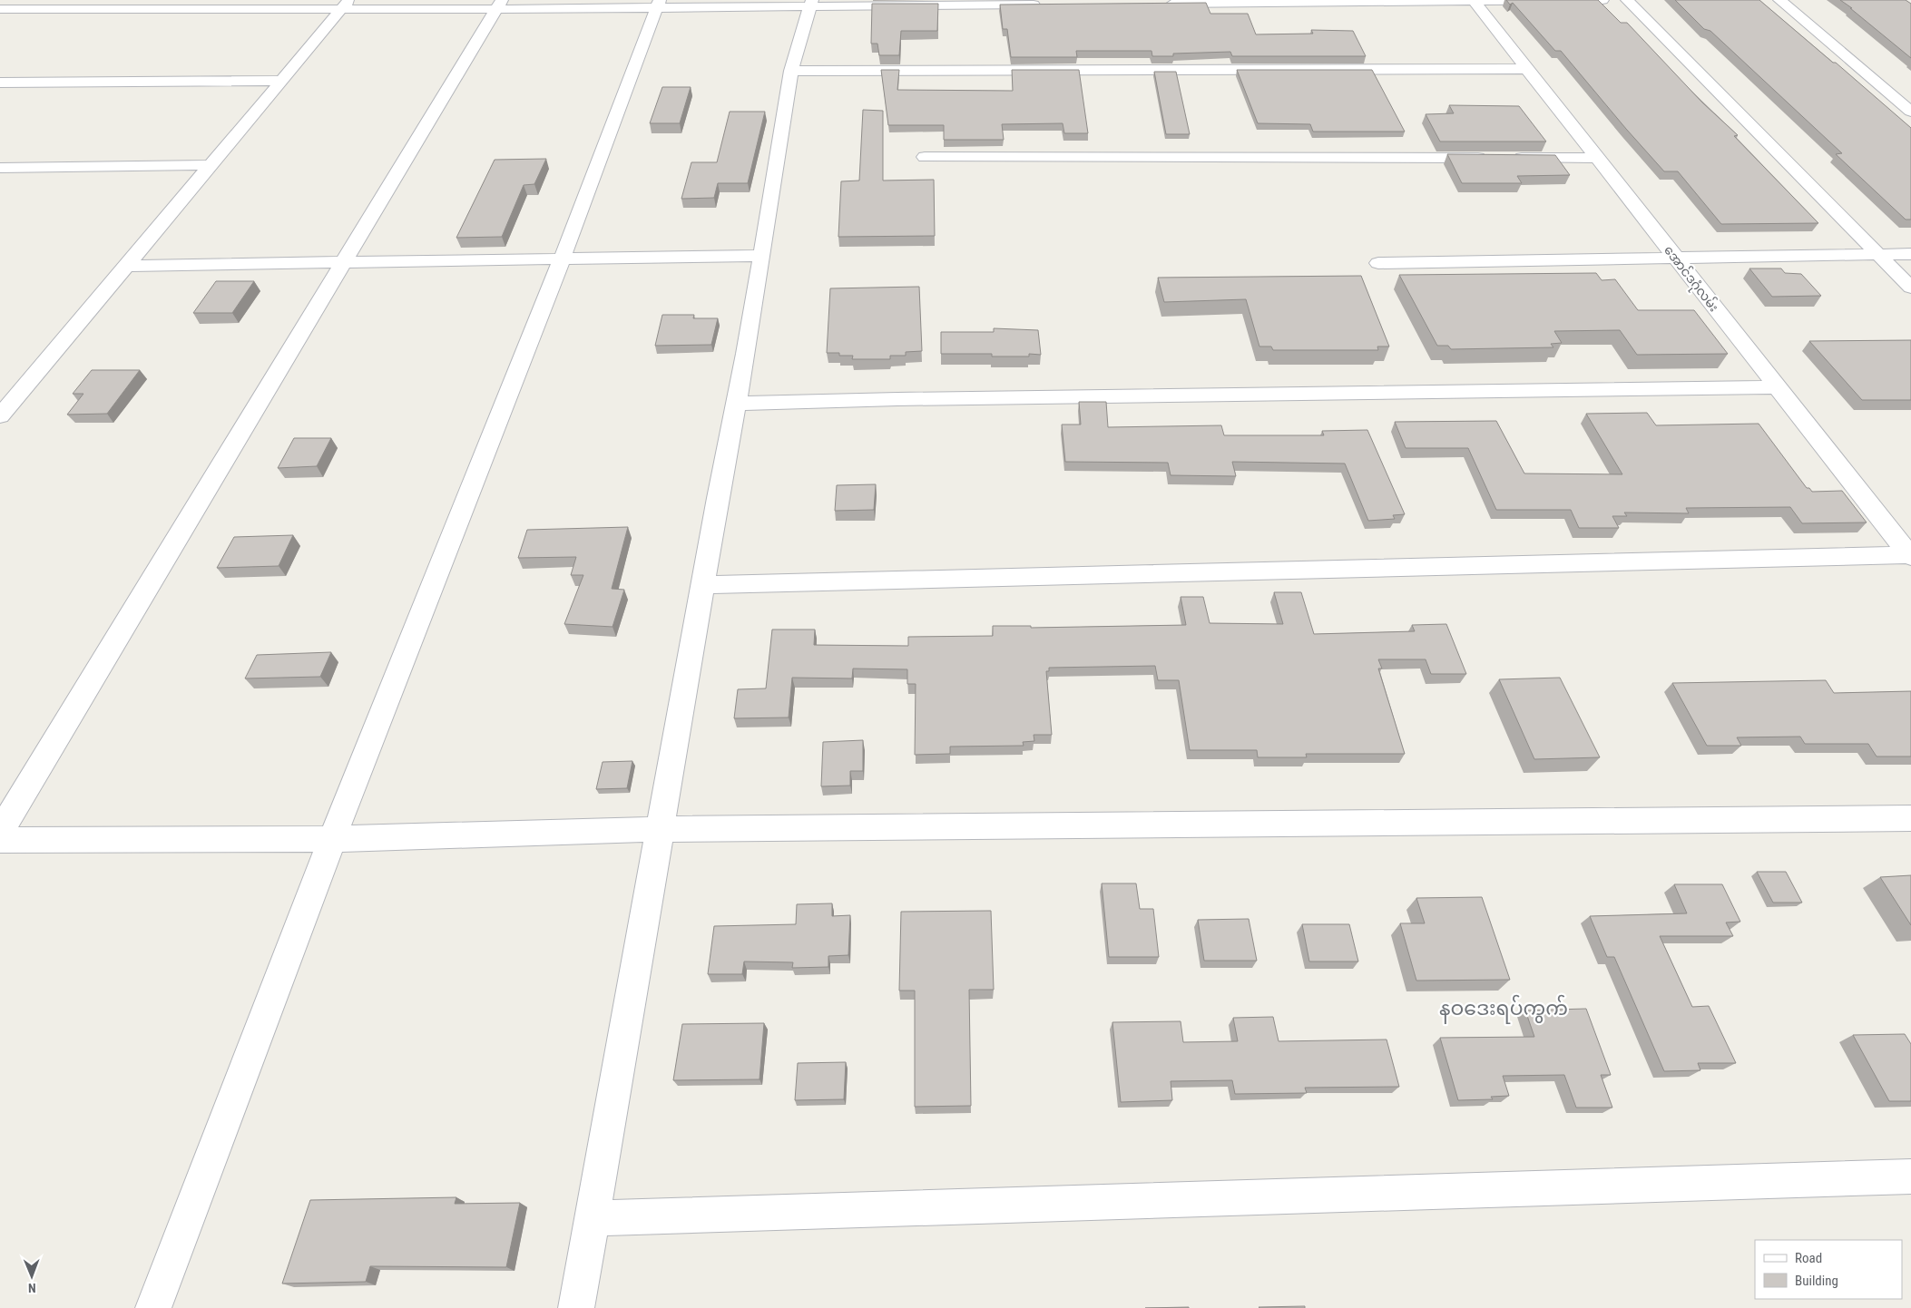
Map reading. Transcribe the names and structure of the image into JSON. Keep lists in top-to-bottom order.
{
  "streets": {
    "street": ["အောင်ဒဂုံလမ်း"]
  },
  "districts": ["နဝဒေးရပ်ကွက်"],
  "legend": ["Road", "Building"],
  "north": "bottom"
}
